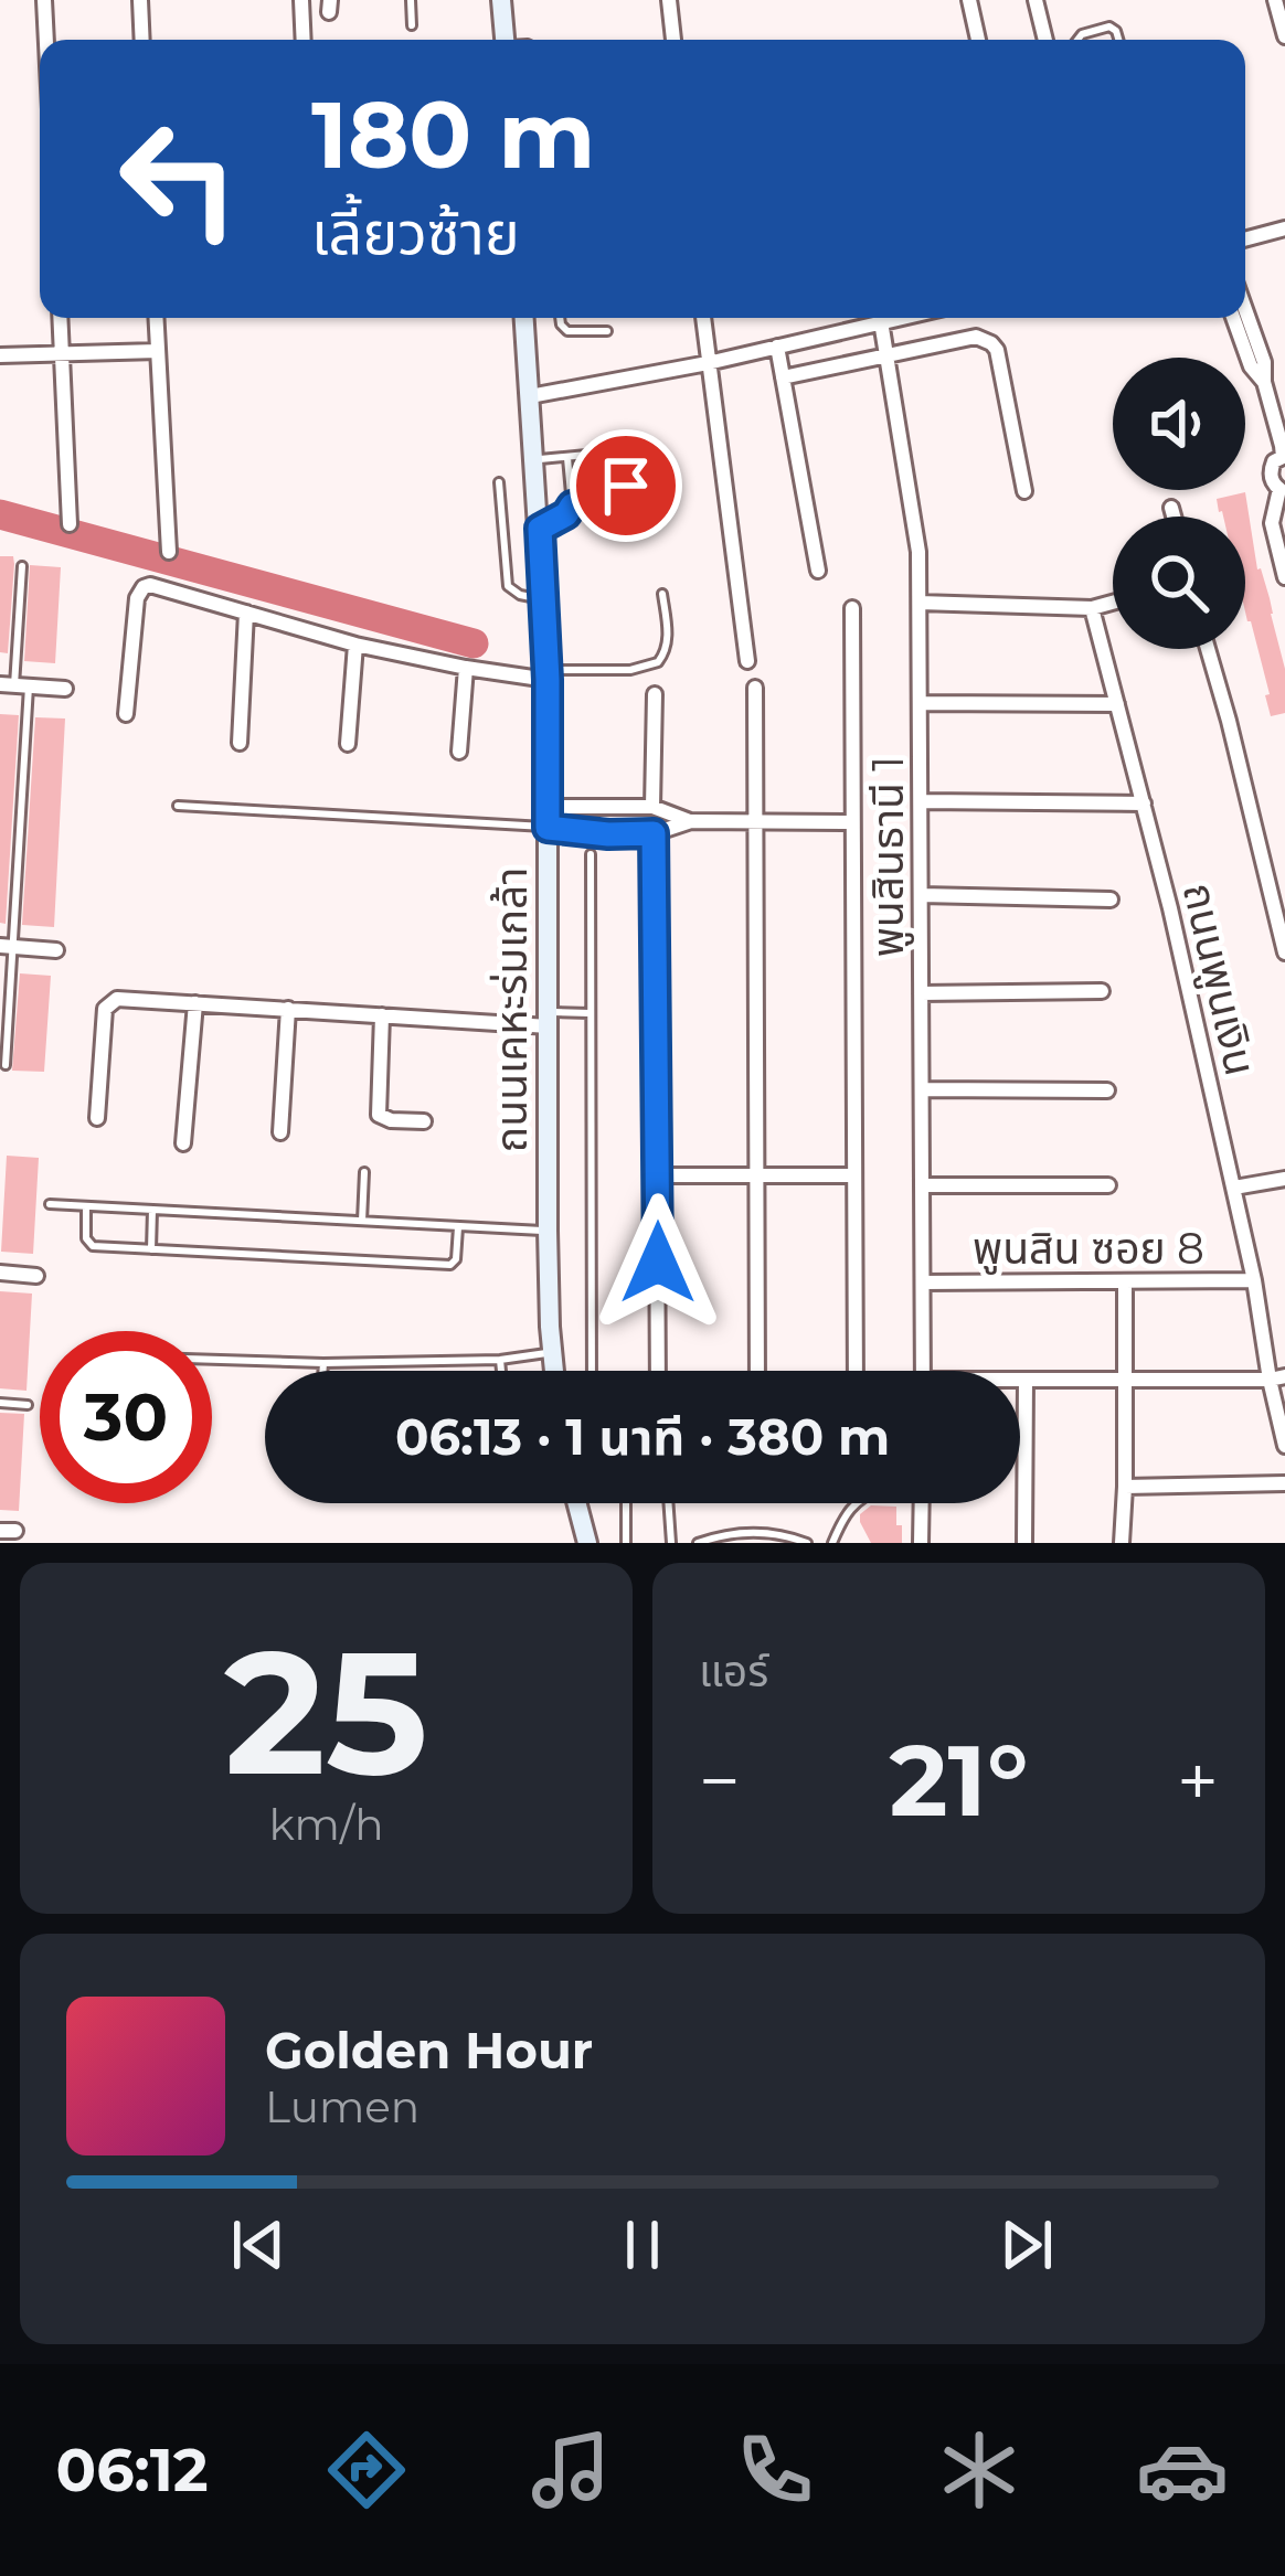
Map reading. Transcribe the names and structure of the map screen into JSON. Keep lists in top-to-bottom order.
{
  "streets": {
    "street": [
      "พูนสินธานี 1",
      "ถนนพูนเงิน",
      "ถนนเคหะร่มเกล้า",
      "พูนสิน ซอย 8"
    ]
  },
  "crossings": [
    ["พูนสินธานี 1", "พูนสิน ซอย 8"],
    ["ถนนพูนเงิน", "พูนสิน ซอย 8"]
  ],
  "page": {
    "turn": ["180 m", "เลี้ยวซ้าย"],
    "limit": "30",
    "trip": "06:13 · 1 นาที · 380 m",
    "tile": [
      ["25", "km/h"],
      "แอร์"
    ],
    "heat": ["−", "21°", "+"],
    "song": ["Golden Hour", "Lumen"],
    "tabs": "06:12"
  }
}
